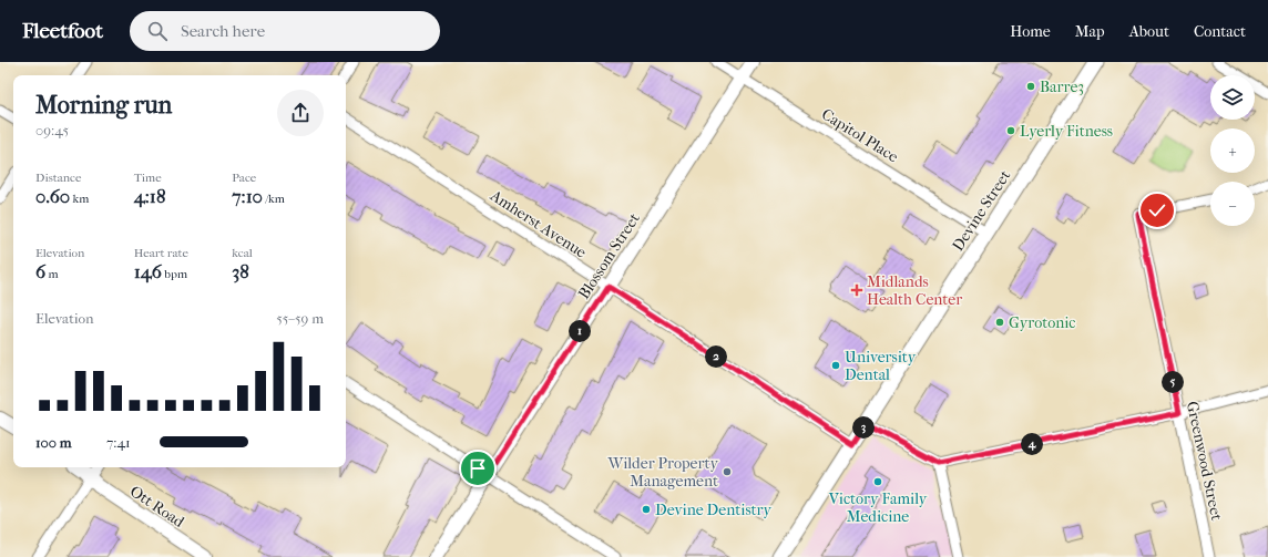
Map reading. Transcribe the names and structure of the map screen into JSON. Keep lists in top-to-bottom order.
{
  "streets": {
    "main road": ["Devine Street"],
    "street": [
      "Capitol Place",
      "Amherst Avenue",
      "Blossom Street",
      "Greenwood Street",
      "Ott Road"
    ]
  },
  "crossings": [
    ["Capitol Place", "Devine Street"],
    ["Capitol Place", "Blossom Street"],
    ["Devine Street", "Amherst Avenue"],
    ["Amherst Avenue", "Blossom Street"]
  ],
  "places": {
    "other": [
      "Barre3",
      "Lyerly Fitness",
      "Gyrotonic",
      "University Dental",
      "Wilder Property Management",
      "Victory Family Medicine",
      "Devine Dentistry"
    ],
    "health": ["Midlands Health Center"]
  },
  "page": {
    "header": "Fleetfoot",
    "search": "Search here",
    "nav": [
      "Home",
      "Map",
      "About",
      "Contact"
    ],
    "map_buttons": ["+", "−"],
    "heading": ["Morning run", "09:45"],
    "stats": [
      ["Distance", "0.60 km"],
      ["Time", "4:18"],
      ["Pace", "7:10 /km"],
      ["Elevation", "6 m"],
      ["Heart rate", "146 bpm"],
      ["kcal", "38"]
    ],
    "chart": ["Elevation", "55–59 m"],
    "pins": [
      "1",
      "2",
      "5",
      "3",
      "4"
    ],
    "list": [
      {
        "name": "100 m",
        "note": "7:41"
      }
    ]
  }
}
